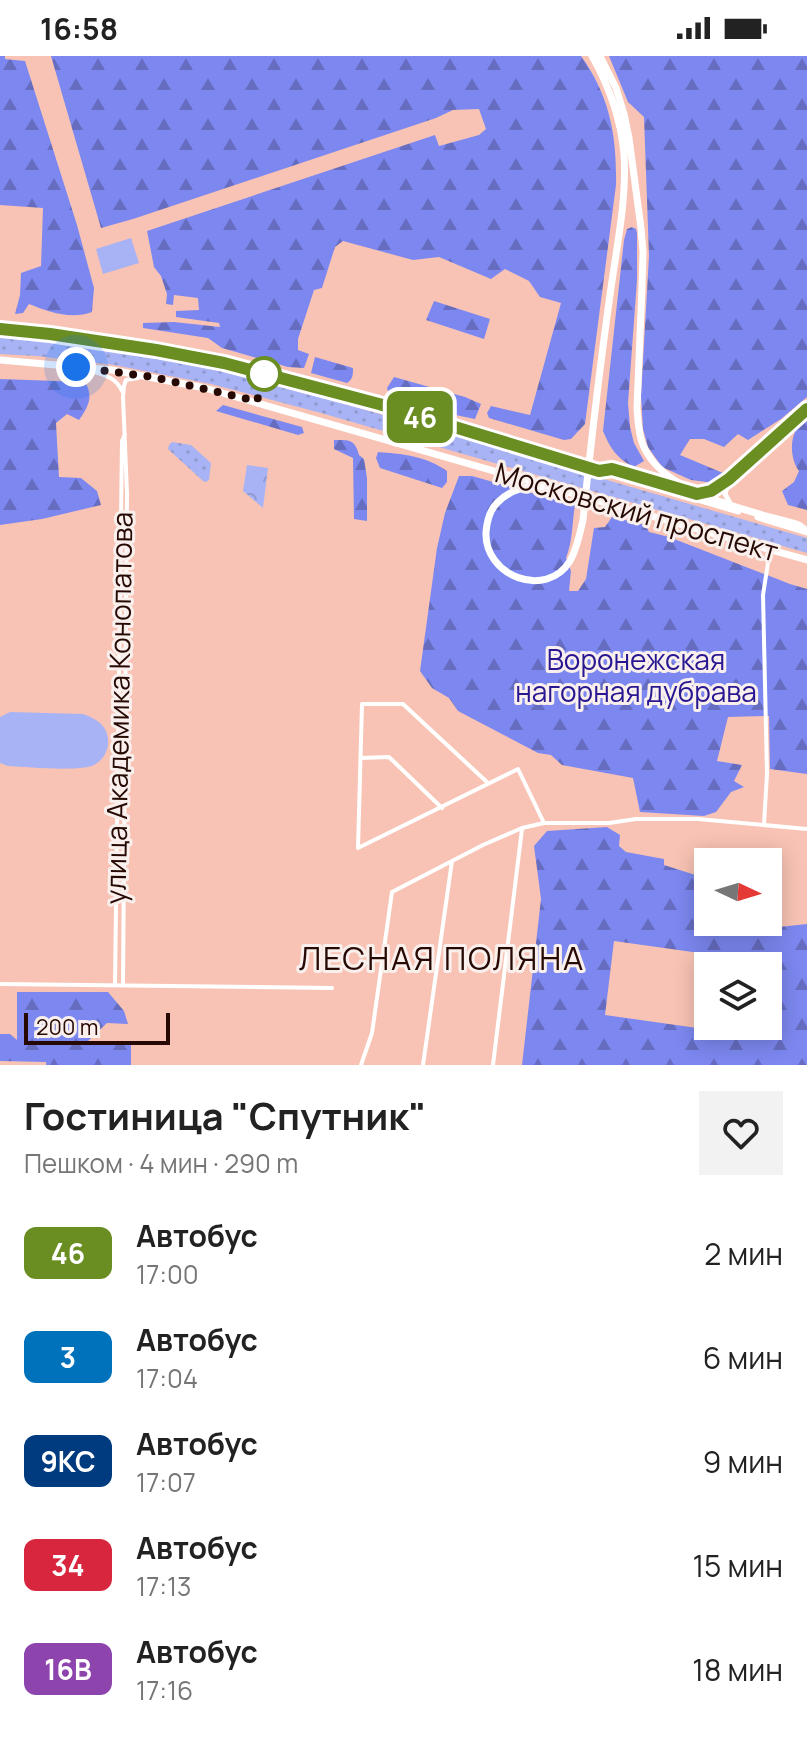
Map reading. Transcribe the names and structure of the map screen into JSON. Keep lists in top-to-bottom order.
{
  "streets": {
    "main road": ["Московский проспект"],
    "street": ["улица Академика Конопатова"]
  },
  "districts": ["ЛЕСНАЯ ПОЛЯНА"],
  "parks": ["Воронежская нагорная дубрава"],
  "lines": ["bus line 46"],
  "scale_bar": "200 m",
  "north": "right",
  "page": {
    "status": "16:58",
    "on_map": "46",
    "scale": "200 m",
    "heading": ["Гостиница \"Спутник\"", "Пешком · 4 мин · 290 m"],
    "list": [
      {
        "mark": "46",
        "name": "Автобус",
        "note": "17:00",
        "value": "2 мин"
      },
      {
        "mark": "3",
        "name": "Автобус",
        "note": "17:04",
        "value": "6 мин"
      },
      {
        "mark": "9КС",
        "name": "Автобус",
        "note": "17:07",
        "value": "9 мин"
      },
      {
        "mark": "34",
        "name": "Автобус",
        "note": "17:13",
        "value": "15 мин"
      },
      {
        "mark": "16В",
        "name": "Автобус",
        "note": "17:16",
        "value": "18 мин"
      }
    ]
  }
}
